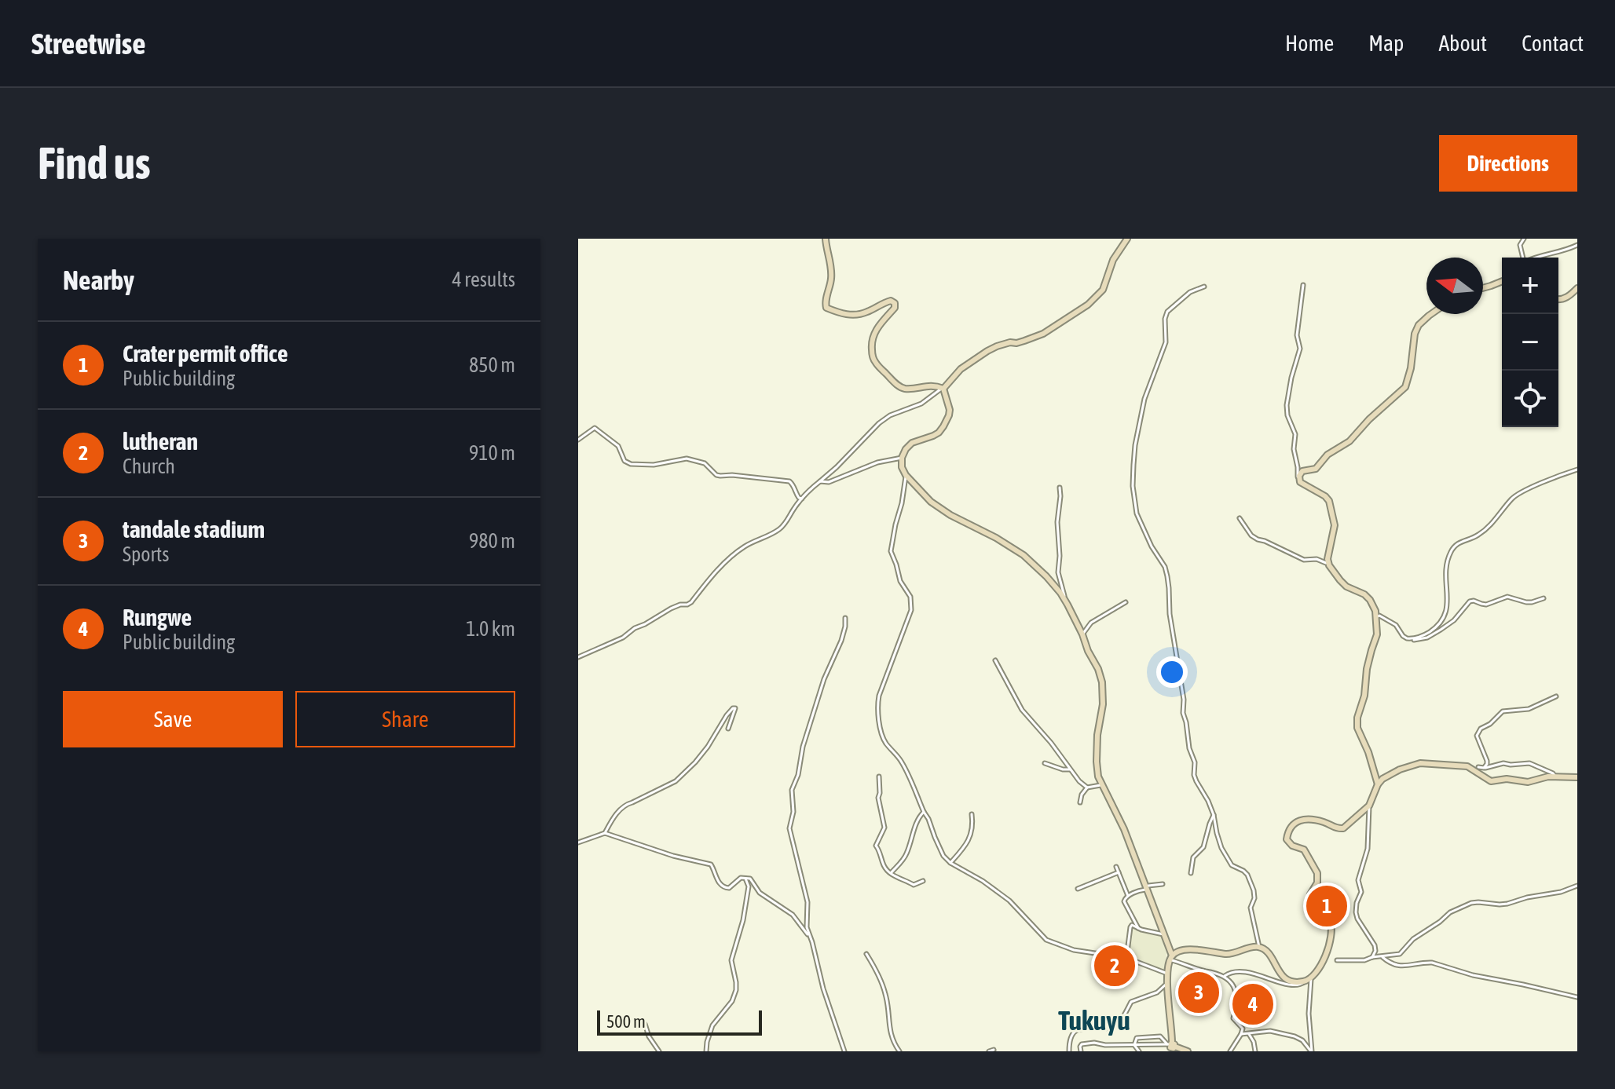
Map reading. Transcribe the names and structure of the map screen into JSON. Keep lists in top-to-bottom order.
{
  "districts": ["Tukuyu"],
  "scale_bar": "500 m",
  "north": "left",
  "page": {
    "header": "Streetwise",
    "nav": [
      "Home",
      "Map",
      "About",
      "Contact"
    ],
    "buttons": [
      "Directions",
      ["Save", "Share"]
    ],
    "title": "Find us",
    "heading": ["Nearby", "4 results"],
    "map_buttons": ["+", "−"],
    "list": [
      {
        "mark": "1",
        "name": "Crater permit office",
        "note": "Public building",
        "value": "850 m"
      },
      {
        "mark": "2",
        "name": "lutheran",
        "note": "Church",
        "value": "910 m"
      },
      {
        "mark": "3",
        "name": "tandale stadium",
        "note": "Sports",
        "value": "980 m"
      },
      {
        "mark": "4",
        "name": "Rungwe",
        "note": "Public building",
        "value": "1.0 km"
      }
    ],
    "pins": [
      "1",
      "2",
      "3",
      "4"
    ],
    "scale": "500 m"
  }
}
